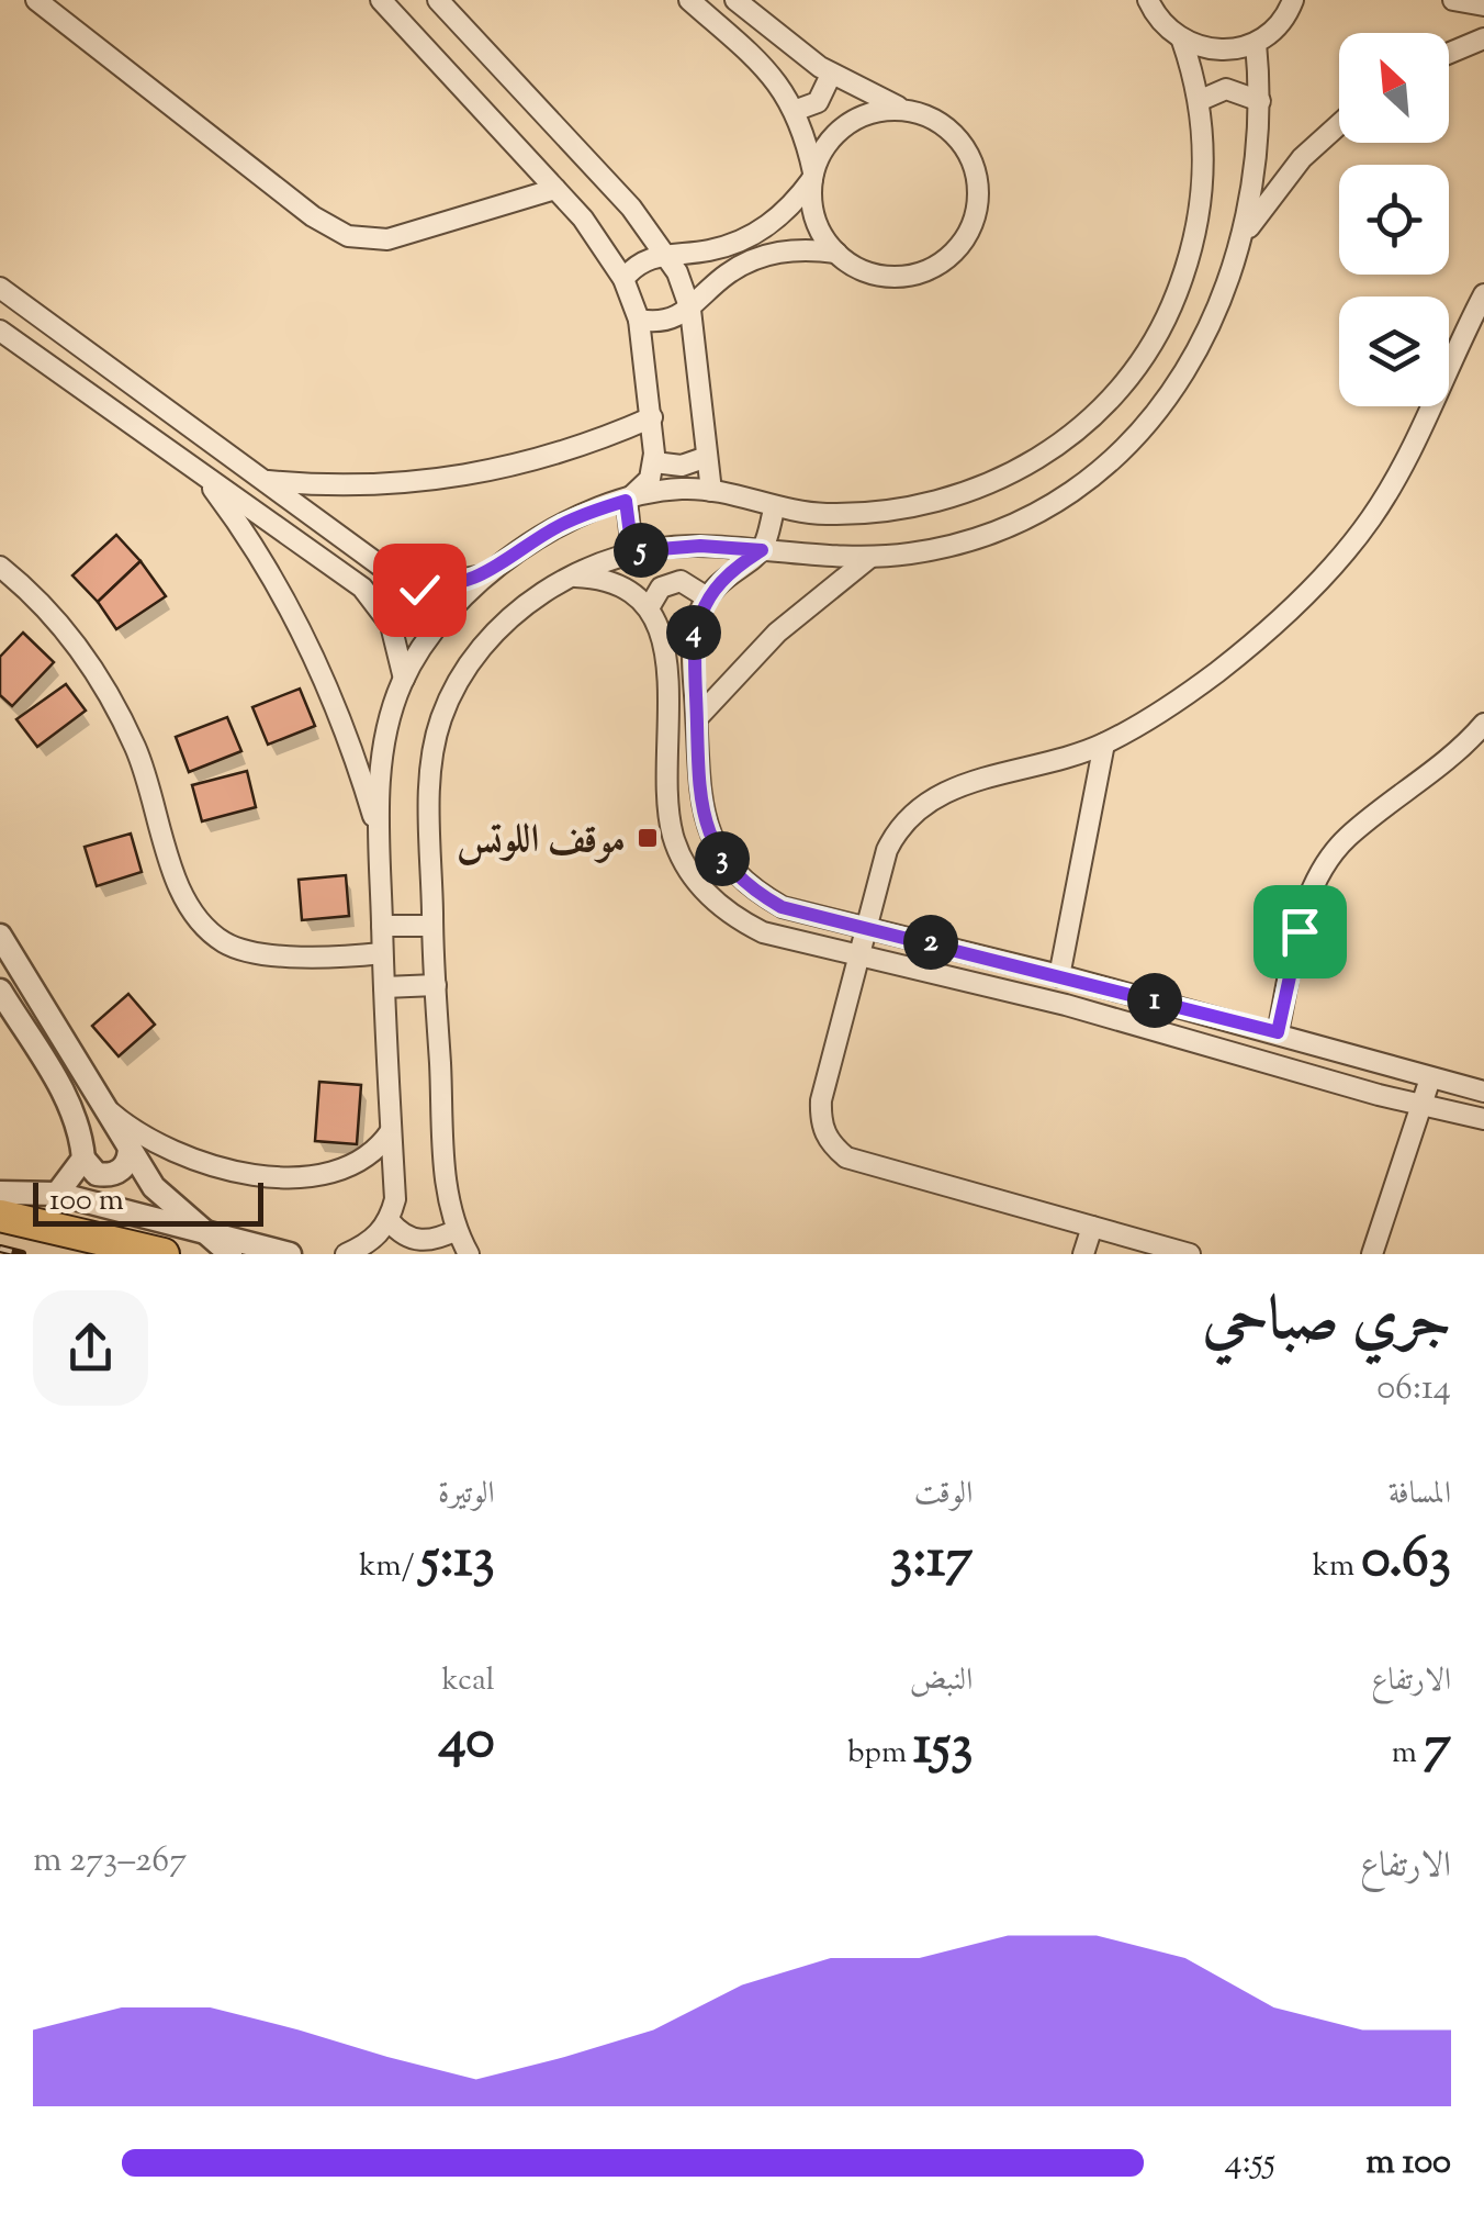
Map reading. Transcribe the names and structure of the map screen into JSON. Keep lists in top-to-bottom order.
{
  "places": {
    "transit": ["موقف اللوتس"]
  },
  "scale_bar": "100 m",
  "north": "top left",
  "page": {
    "pins": [
      "5",
      "4",
      "3",
      "2",
      "1"
    ],
    "scale": "100 m",
    "heading": ["جري صباحي", "06:14"],
    "stats": [
      ["المسافة", "0.63 km"],
      ["الوقت", "3:17"],
      ["الوتيرة", "5:13 /km"],
      ["الارتفاع", "7 m"],
      ["النبض", "153 bpm"],
      ["kcal", "40"]
    ],
    "chart": ["الارتفاع", "267–273 m"],
    "list": [
      {
        "name": "100 m",
        "note": "4:55"
      }
    ]
  }
}
